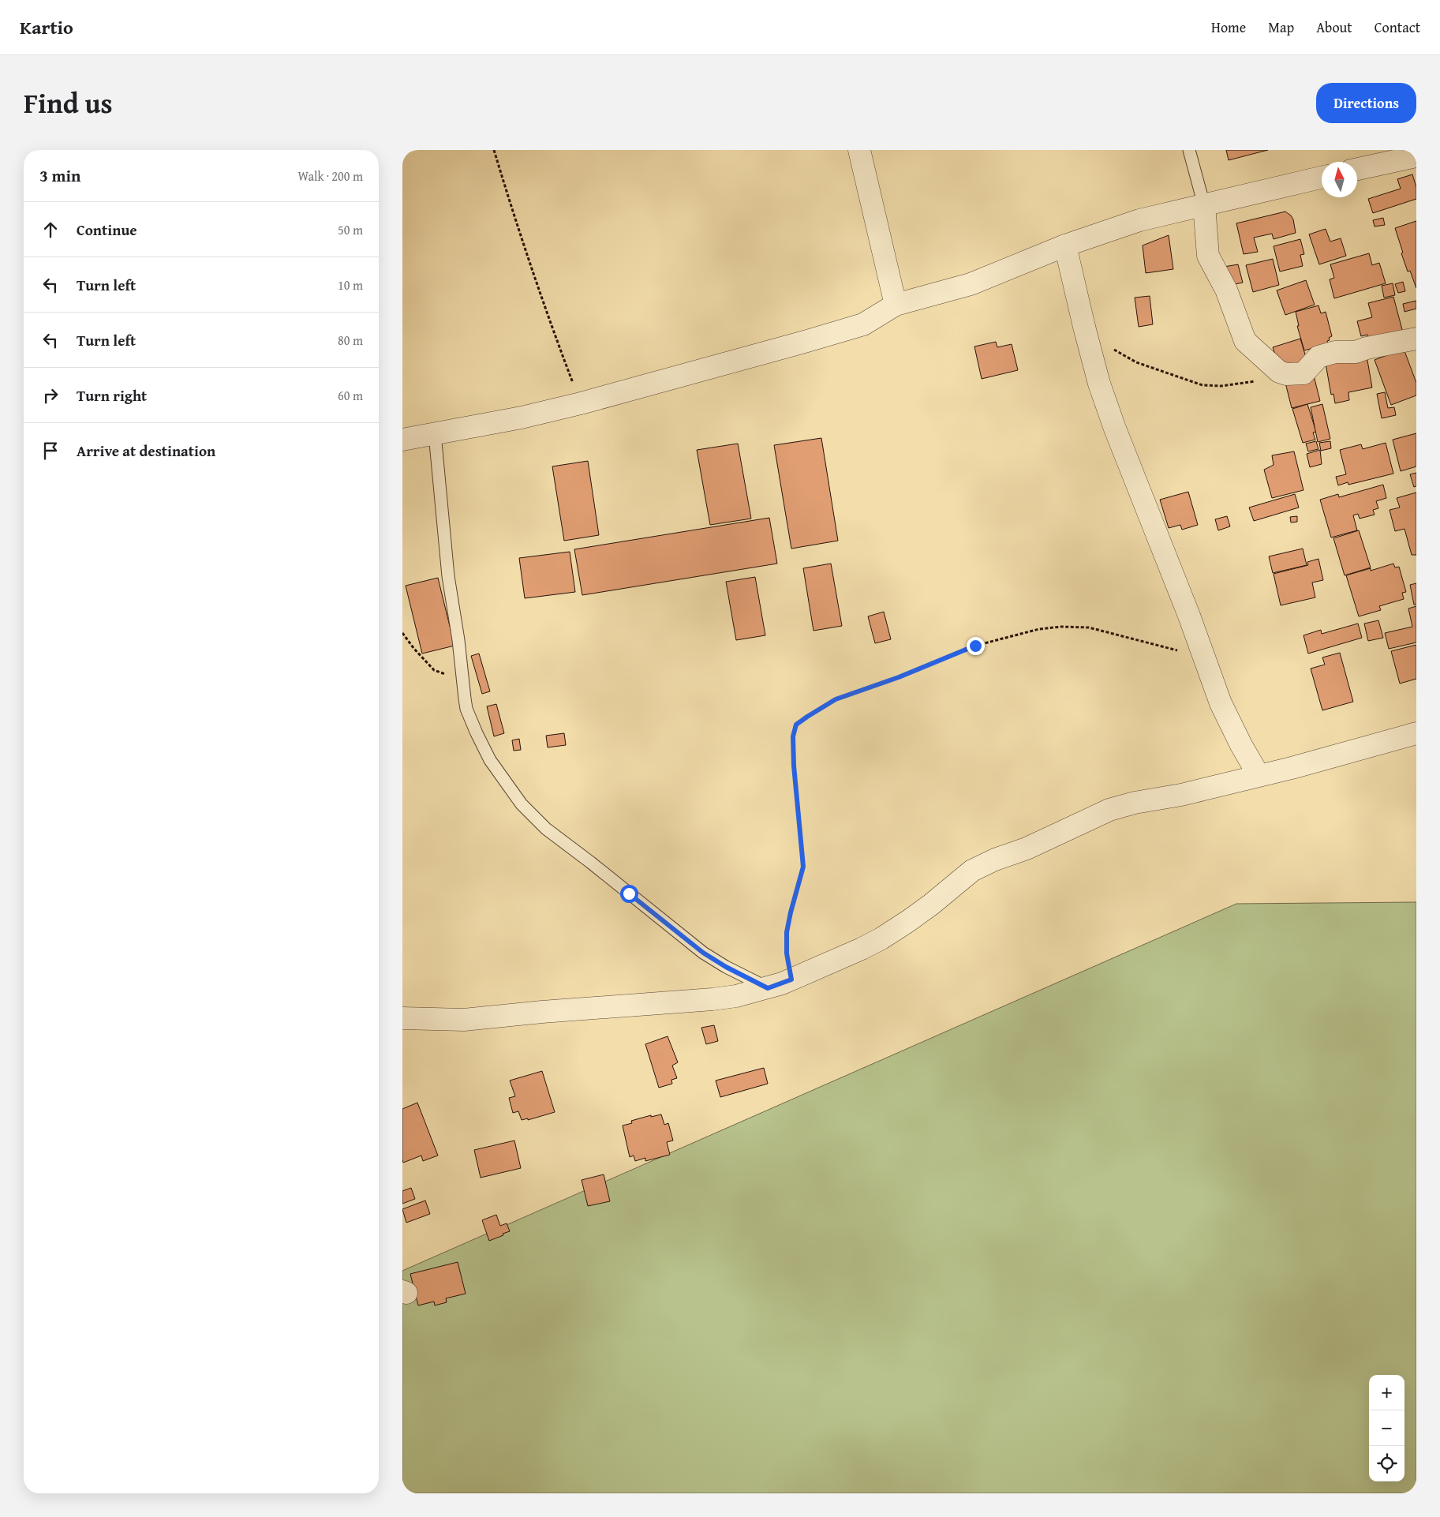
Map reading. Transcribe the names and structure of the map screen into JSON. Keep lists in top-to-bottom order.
{
  "north": "top",
  "page": {
    "header": "Kartio",
    "nav": [
      "Home",
      "Map",
      "About",
      "Contact"
    ],
    "title": "Find us",
    "buttons": "Directions",
    "heading": ["3 min", "Walk · 200 m"],
    "list": [
      ["Continue", "50 m"],
      ["Turn left", "10 m"],
      ["Turn left", "80 m"],
      ["Turn right", "60 m"],
      "Arrive at destination"
    ],
    "map_buttons": ["+", "−"]
  }
}
